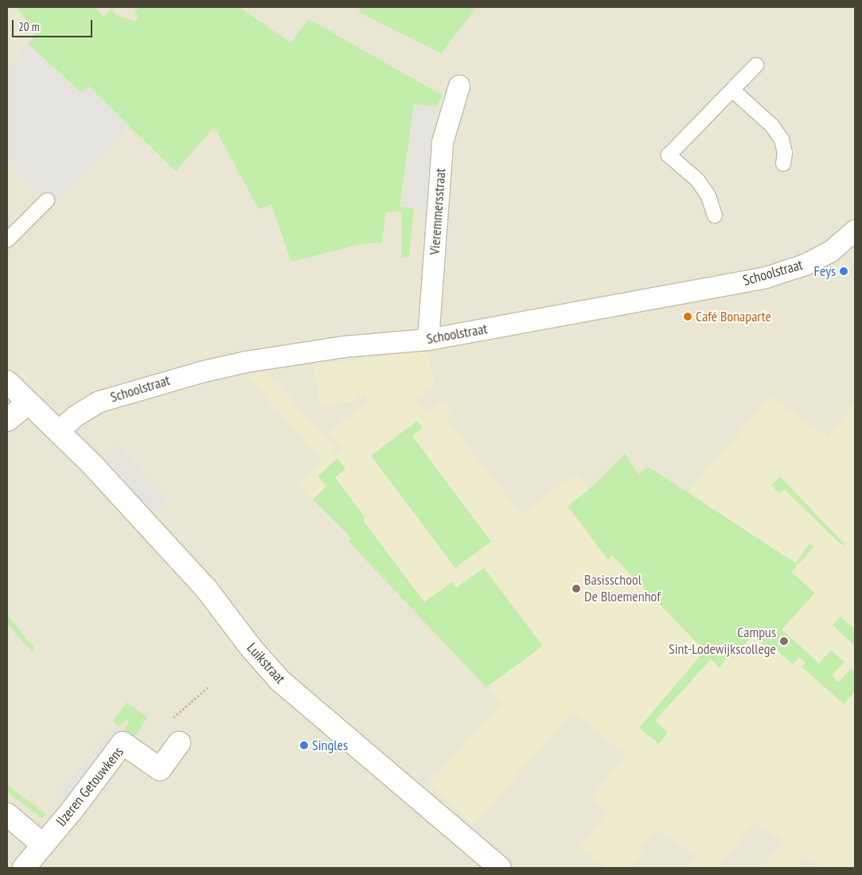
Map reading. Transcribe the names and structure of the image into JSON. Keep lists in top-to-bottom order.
{
  "streets": {
    "street": [
      "Vieremmersstraat",
      "Schoolstraat",
      "Luikstraat",
      "IJzeren Getouwkens"
    ]
  },
  "crossings": [
    ["Vieremmersstraat", "Schoolstraat"],
    ["Schoolstraat", "Luikstraat"]
  ],
  "places": [
    "Feys",
    "Café Bonaparte",
    "Basisschool De Bloemenhof",
    "Campus Sint-Lodewijkscollege",
    "Singles"
  ],
  "scale_bar": "20 m"
}
